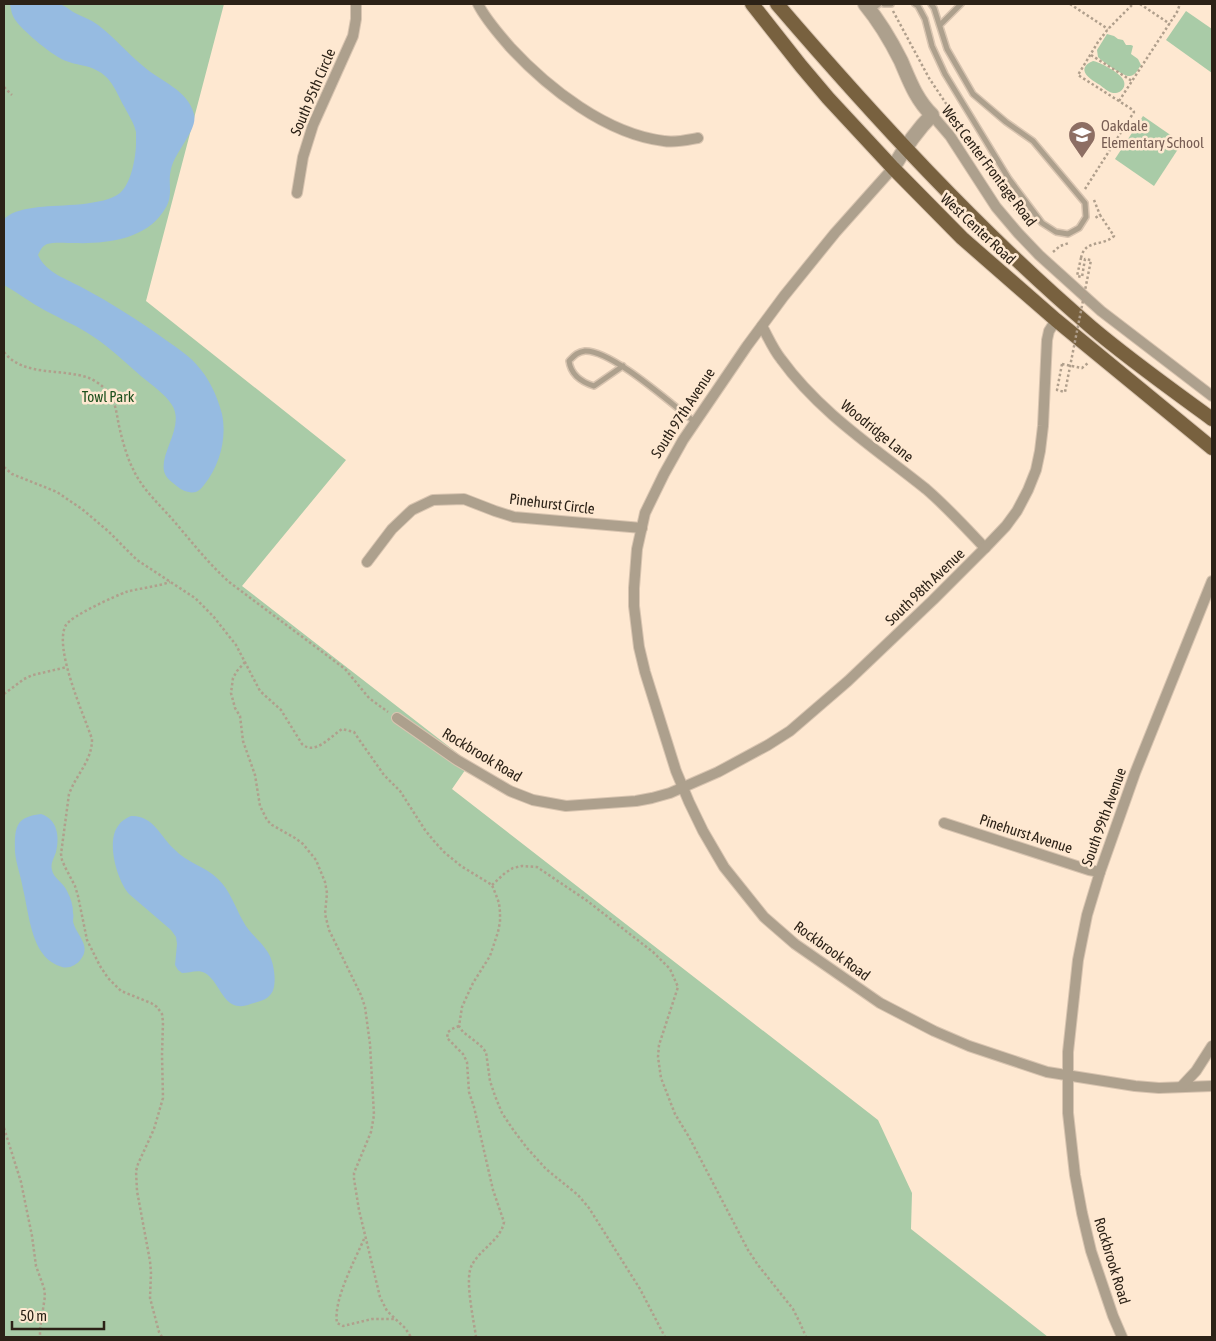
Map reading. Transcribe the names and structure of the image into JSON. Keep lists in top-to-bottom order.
{
  "streets": {
    "main road": ["West Center Road"],
    "street": [
      "South 95th Circle",
      "West Center Frontage Road",
      "South 97th Avenue",
      "Woodridge Lane",
      "Pinehurst Circle",
      "South 98th Avenue",
      "Rockbrook Road",
      "South 99th Avenue",
      "Pinehurst Avenue"
    ]
  },
  "crossings": [
    ["West Center Frontage Road", "South 97th Avenue"],
    ["West Center Road", "South 97th Avenue"],
    ["West Center Road", "South 98th Avenue"],
    ["South 97th Avenue", "Woodridge Lane"],
    ["South 97th Avenue", "Pinehurst Circle"],
    ["South 97th Avenue", "South 98th Avenue"],
    ["South 97th Avenue", "Rockbrook Road"],
    ["Woodridge Lane", "South 98th Avenue"],
    ["South 98th Avenue", "Rockbrook Road"],
    ["Rockbrook Road", "South 99th Avenue"],
    ["South 99th Avenue", "Pinehurst Avenue"]
  ],
  "parks": ["Towl Park"],
  "places": {
    "school or university": ["Oakdale Elementary School"]
  },
  "scale_bar": "50 m"
}
